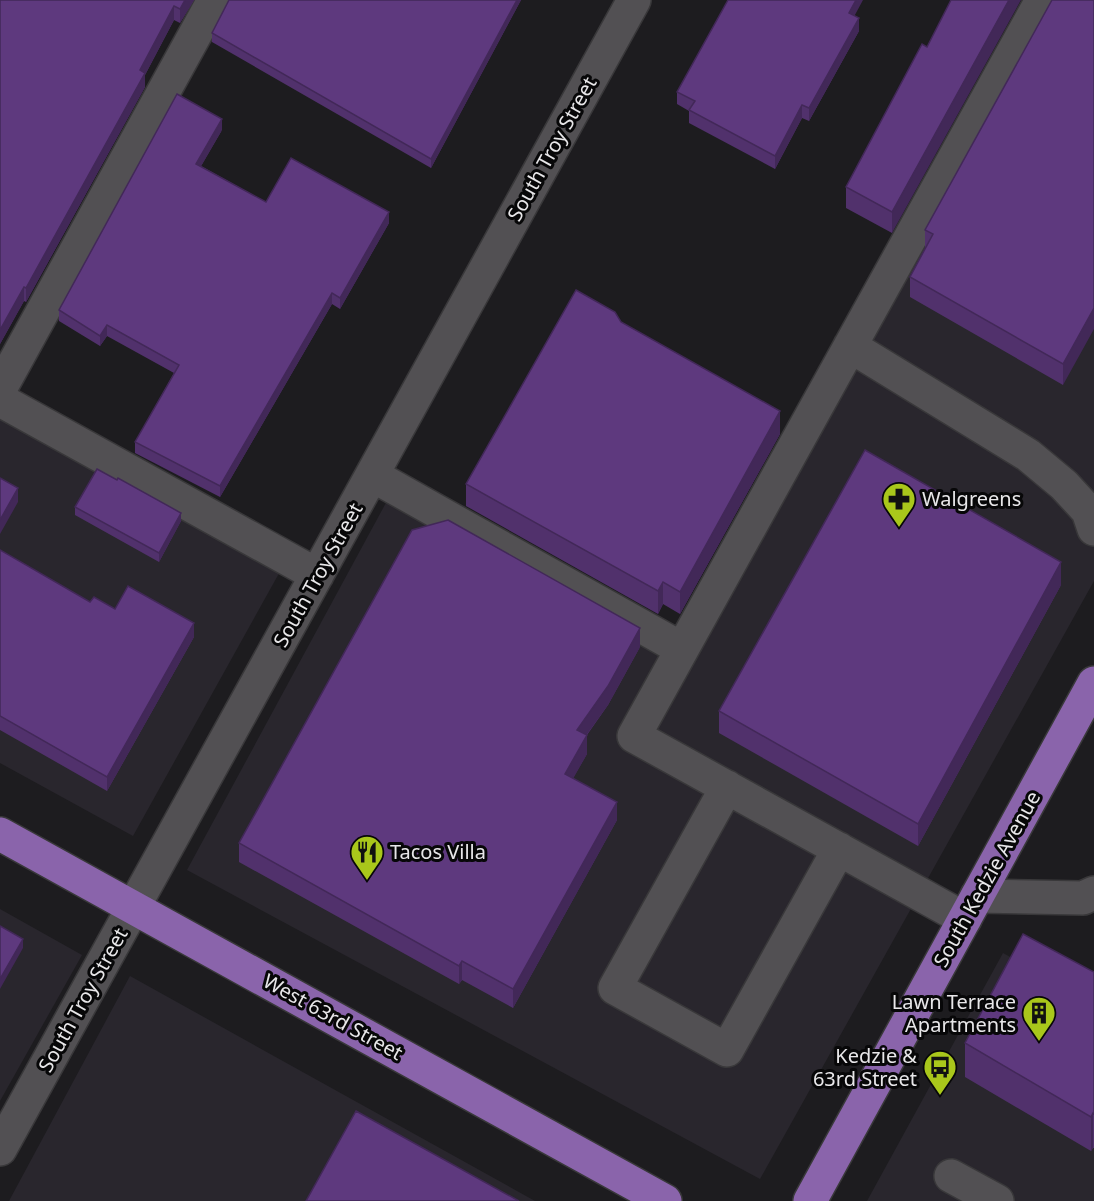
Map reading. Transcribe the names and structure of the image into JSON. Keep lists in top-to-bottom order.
{
  "streets": {
    "main road": ["South Kedzie Avenue", "West 63rd Street"],
    "street": ["South Troy Street"]
  },
  "crossings": [
    ["South Troy Street", "West 63rd Street"]
  ],
  "places": {
    "pharmacy": ["Walgreens"],
    "restaurant": ["Tacos Villa"],
    "building": ["Lawn Terrace Apartments"],
    "bus stop": ["Kedzie & 63rd Street"]
  }
}
